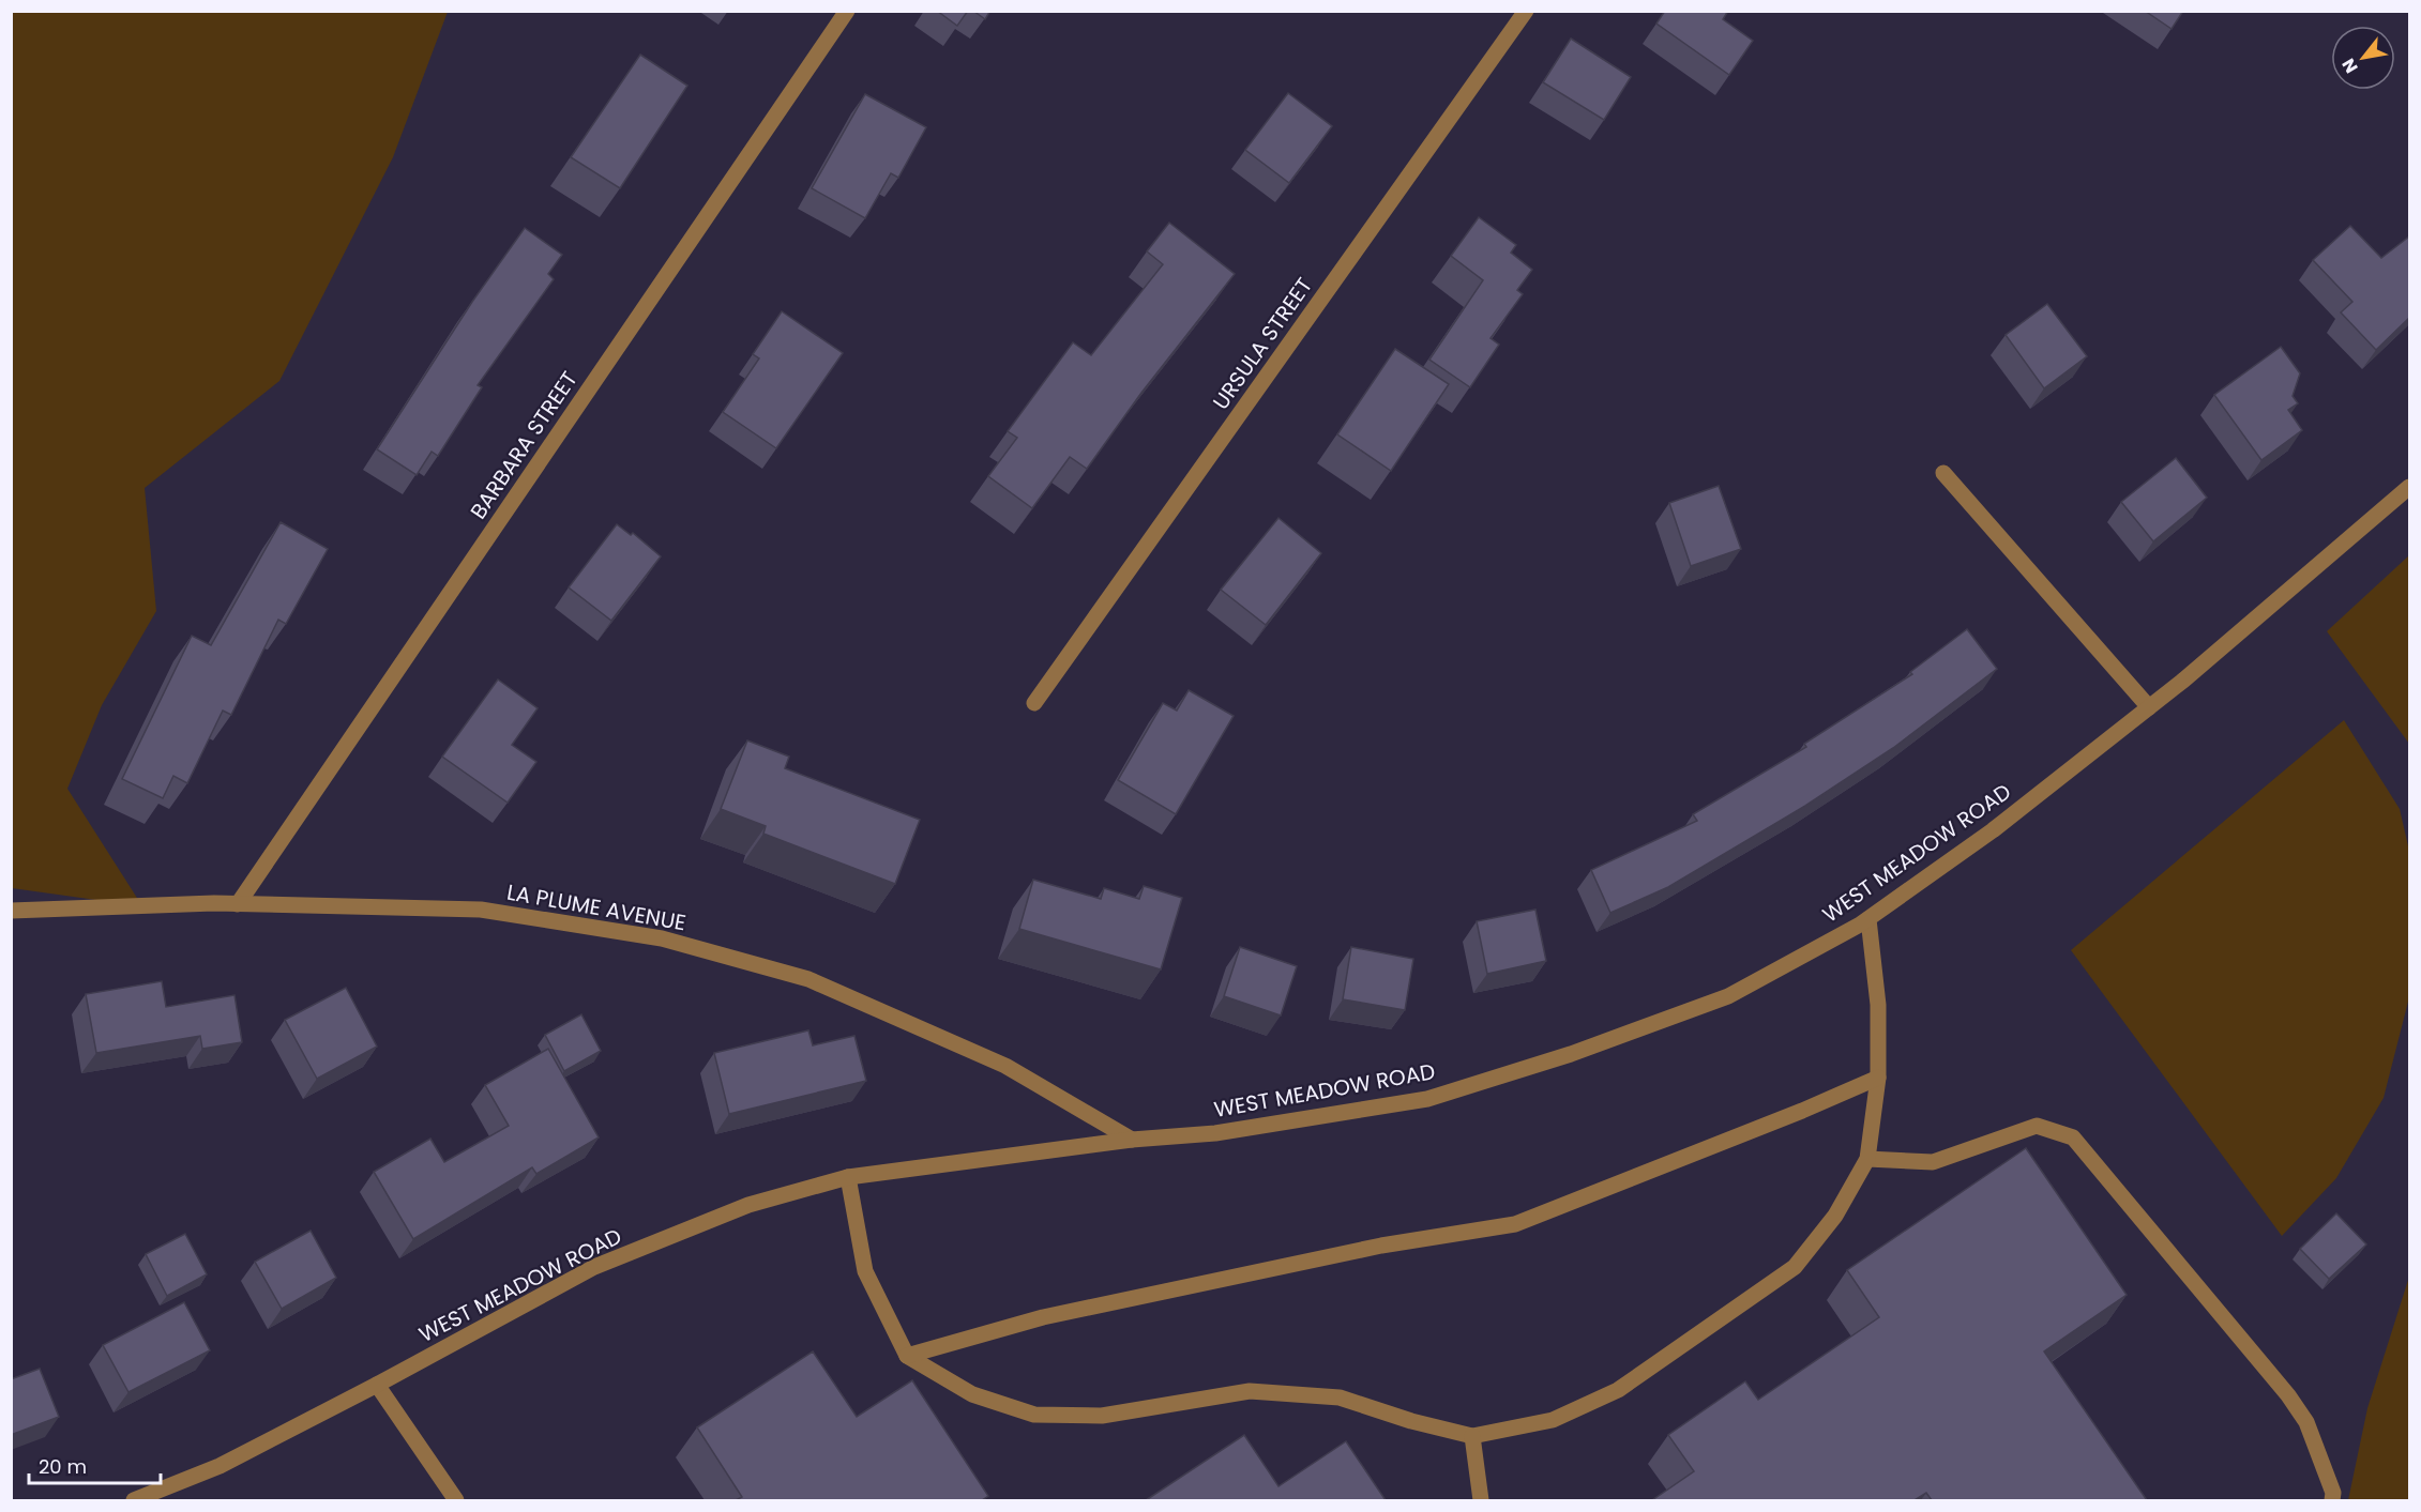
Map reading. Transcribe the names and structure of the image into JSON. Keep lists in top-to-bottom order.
{
  "streets": {
    "street": [
      "URSULA STREET",
      "BARBARA STREET",
      "WEST MEADOW ROAD",
      "LA PLUME AVENUE"
    ]
  },
  "crossings": [
    ["BARBARA STREET", "LA PLUME AVENUE"],
    ["WEST MEADOW ROAD", "LA PLUME AVENUE"]
  ],
  "scale_bar": "20 m",
  "north": "bottom left"
}
